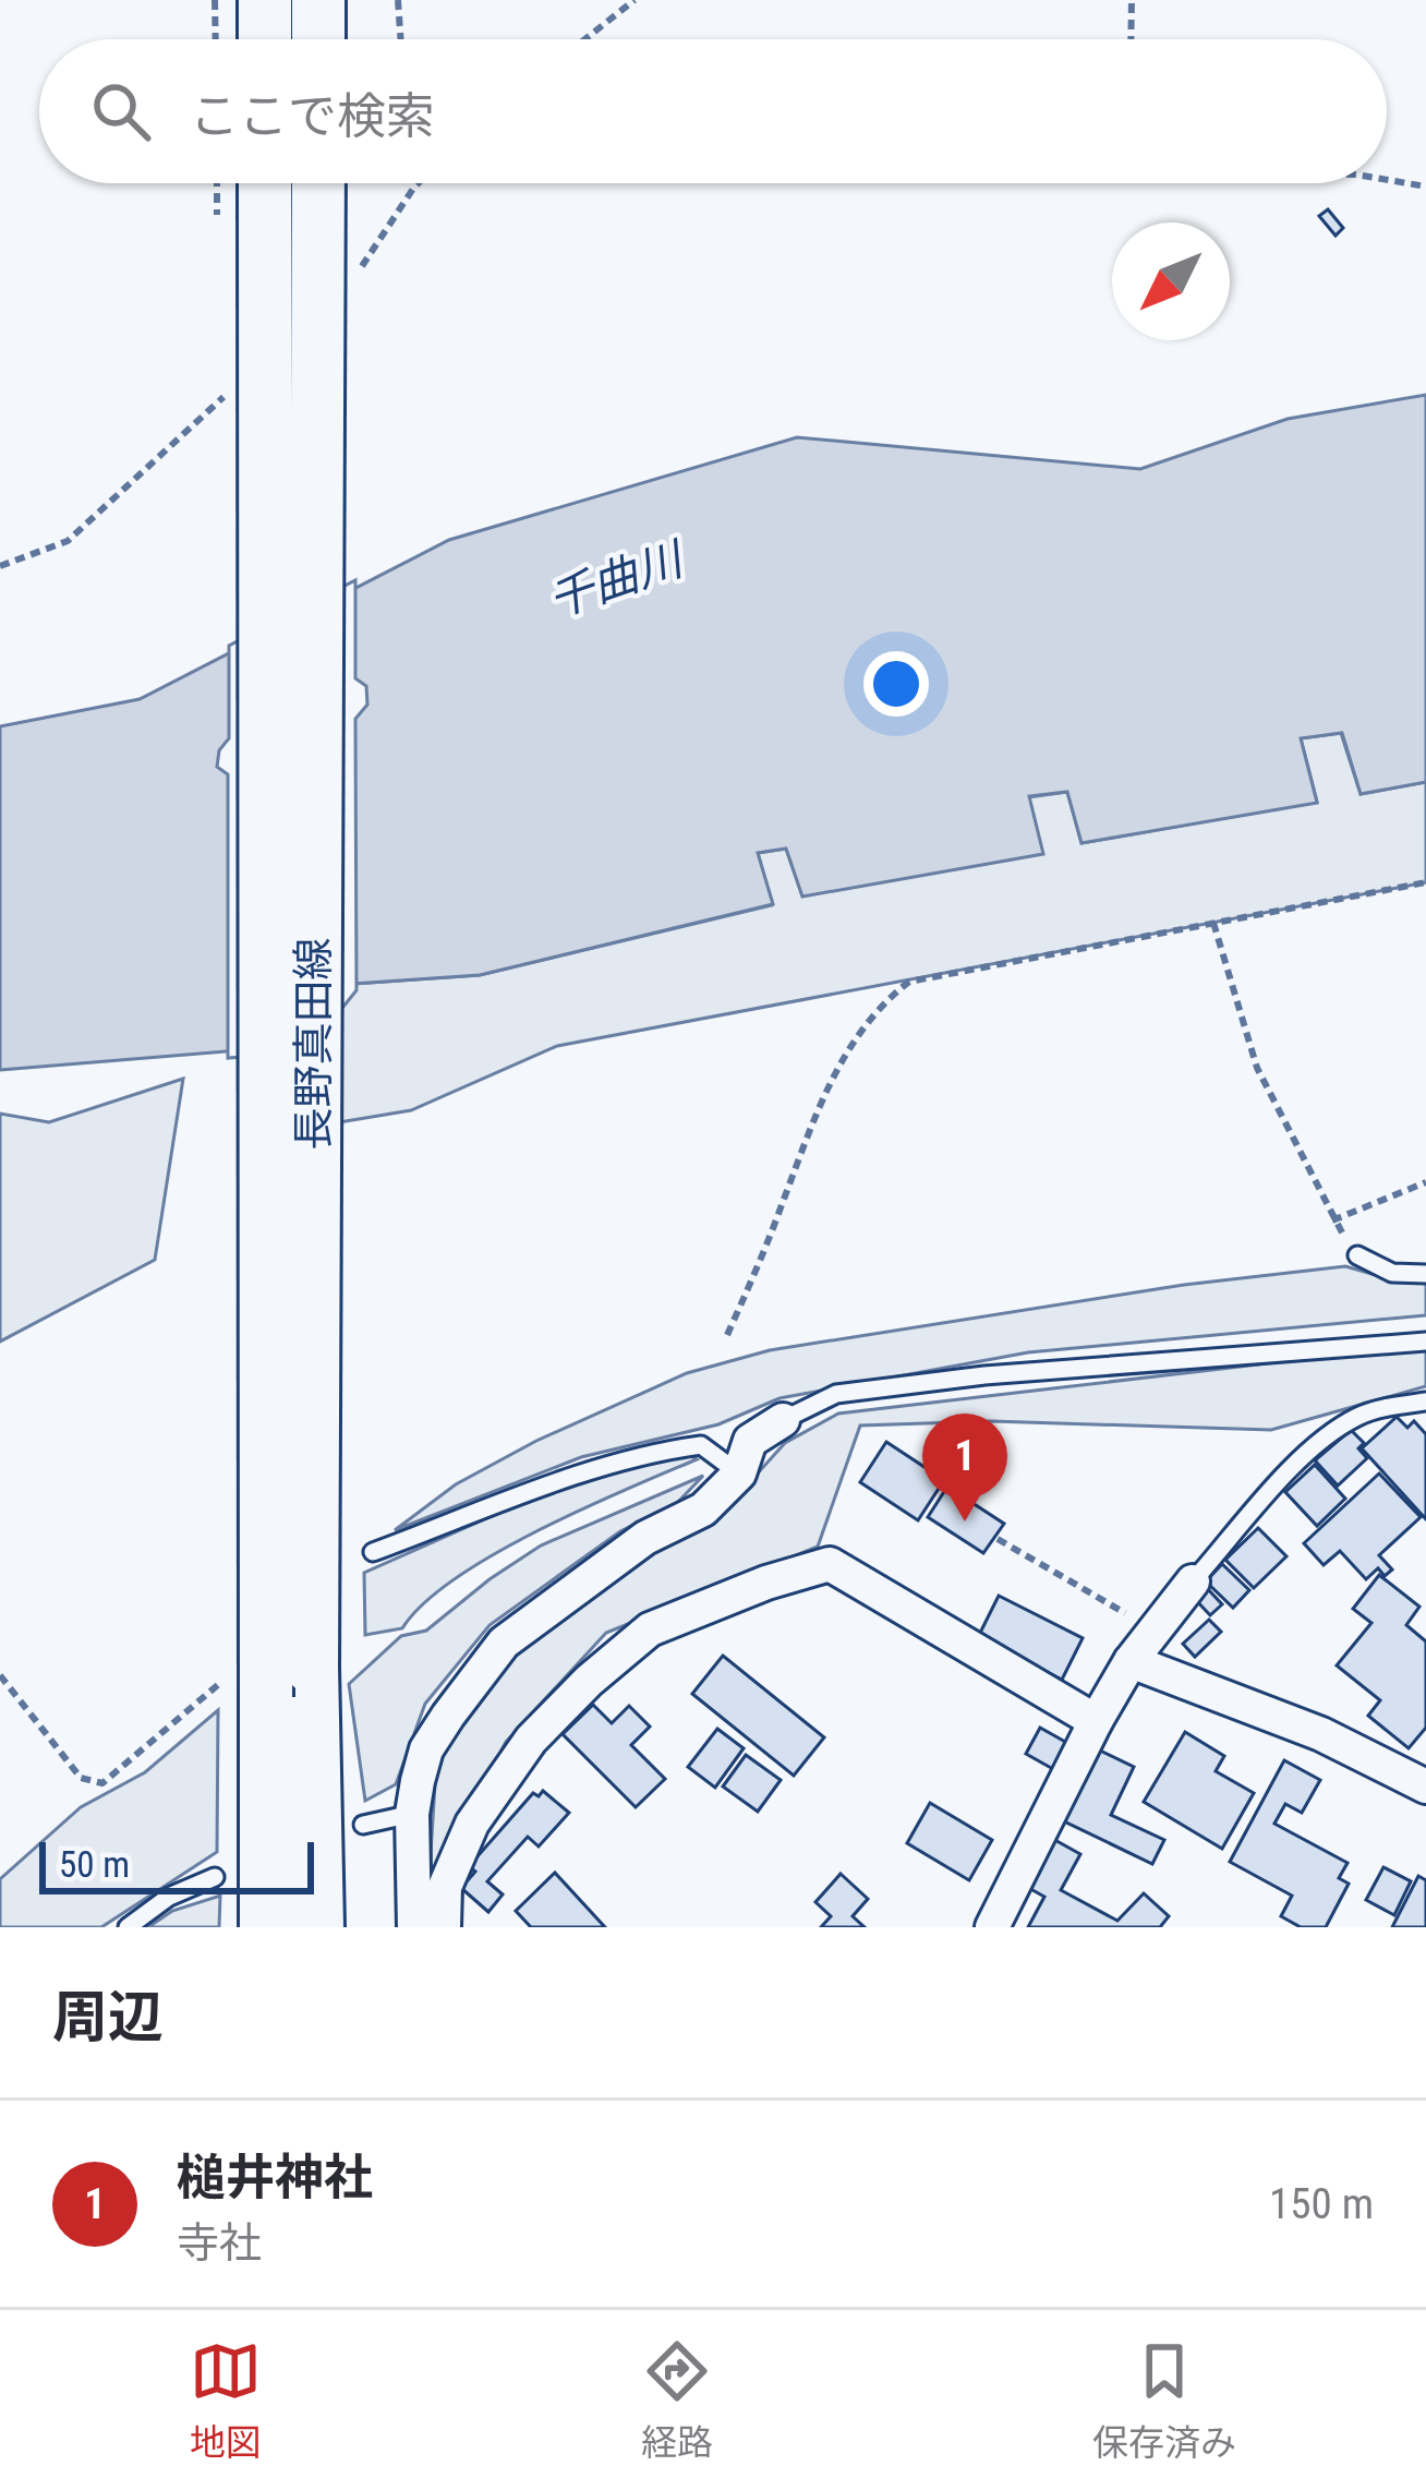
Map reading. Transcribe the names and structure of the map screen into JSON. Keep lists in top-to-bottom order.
{
  "streets": {
    "main road": ["長野真田線"]
  },
  "water": ["千曲川"],
  "scale_bar": "50 m",
  "north": "bottom left",
  "page": {
    "search": "ここで検索",
    "pins": "1",
    "scale": "50 m",
    "heading": "周辺",
    "list": [
      {
        "mark": "1",
        "name": "槌井神社",
        "note": "寺社",
        "value": "150 m"
      }
    ],
    "nav": ["地図", "経路", "保存済み"]
  }
}
